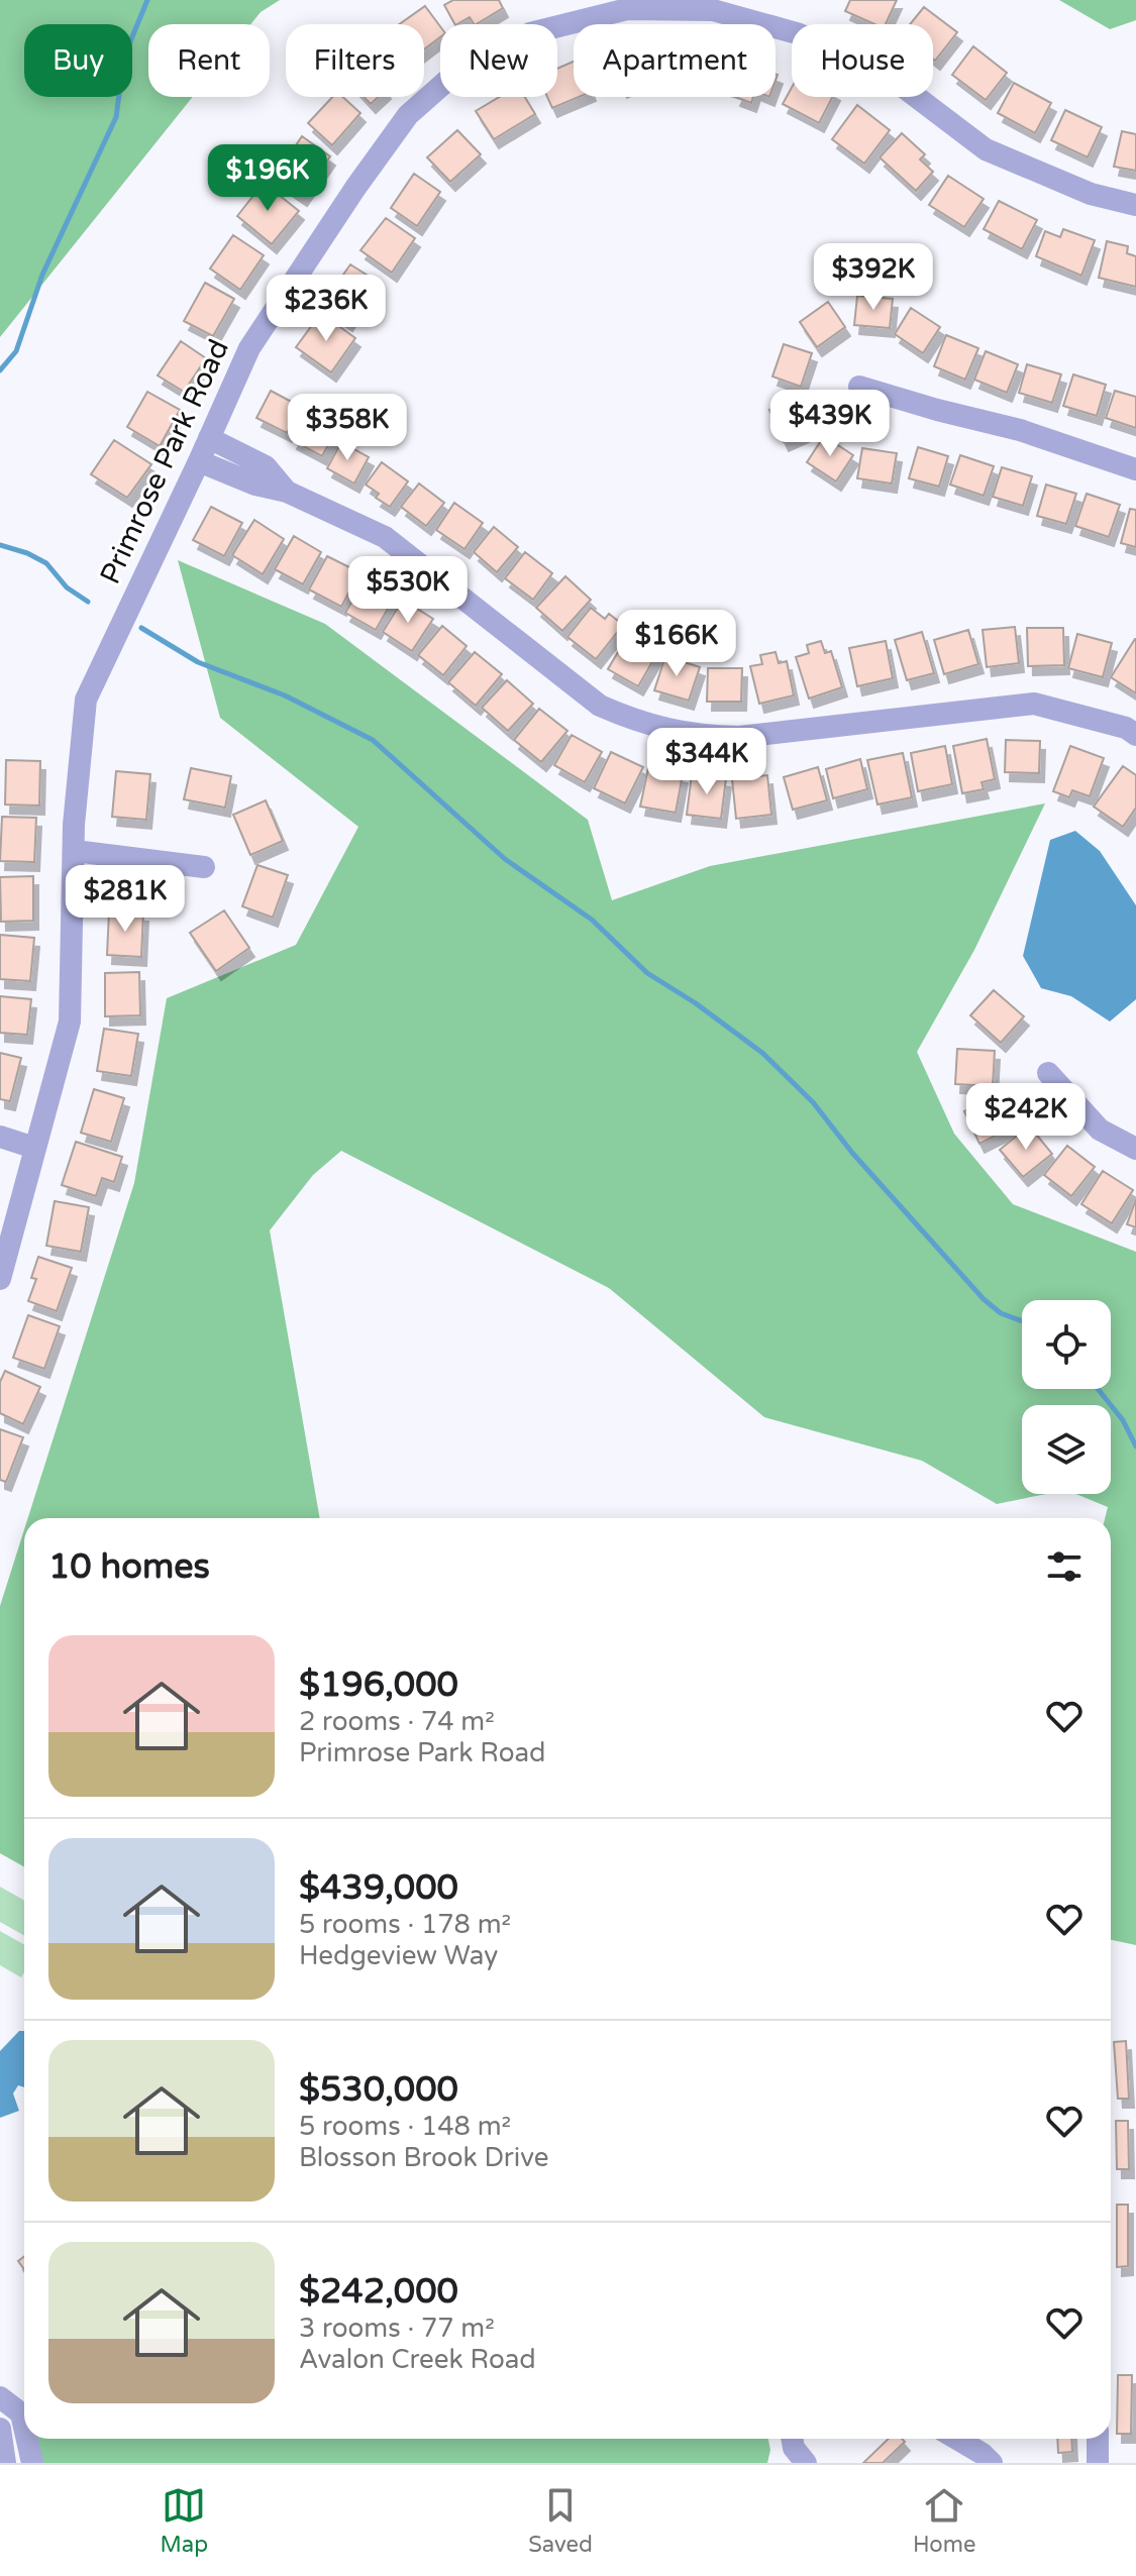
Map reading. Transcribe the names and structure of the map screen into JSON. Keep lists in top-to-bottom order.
{
  "streets": {
    "street": ["Primrose Park Road"]
  },
  "page": {
    "chip": [
      "Buy",
      "Rent",
      "Filters",
      "New",
      "Apartment",
      "House"
    ],
    "price": [
      "$196K",
      "$392K",
      "$236K",
      "$439K",
      "$358K",
      "$530K",
      "$166K",
      "$344K",
      "$281K",
      "$242K"
    ],
    "heading": "10 homes",
    "list": [
      {
        "name": "$196,000",
        "note": "2 rooms · 74 m² · Primrose Park Road"
      },
      {
        "name": "$439,000",
        "note": "5 rooms · 178 m² · Hedgeview Way"
      },
      {
        "name": "$530,000",
        "note": "5 rooms · 148 m² · Blosson Brook Drive"
      },
      {
        "name": "$242,000",
        "note": "3 rooms · 77 m² · Avalon Creek Road"
      }
    ],
    "tabs": ["Map", "Saved", "Home"]
  }
}
